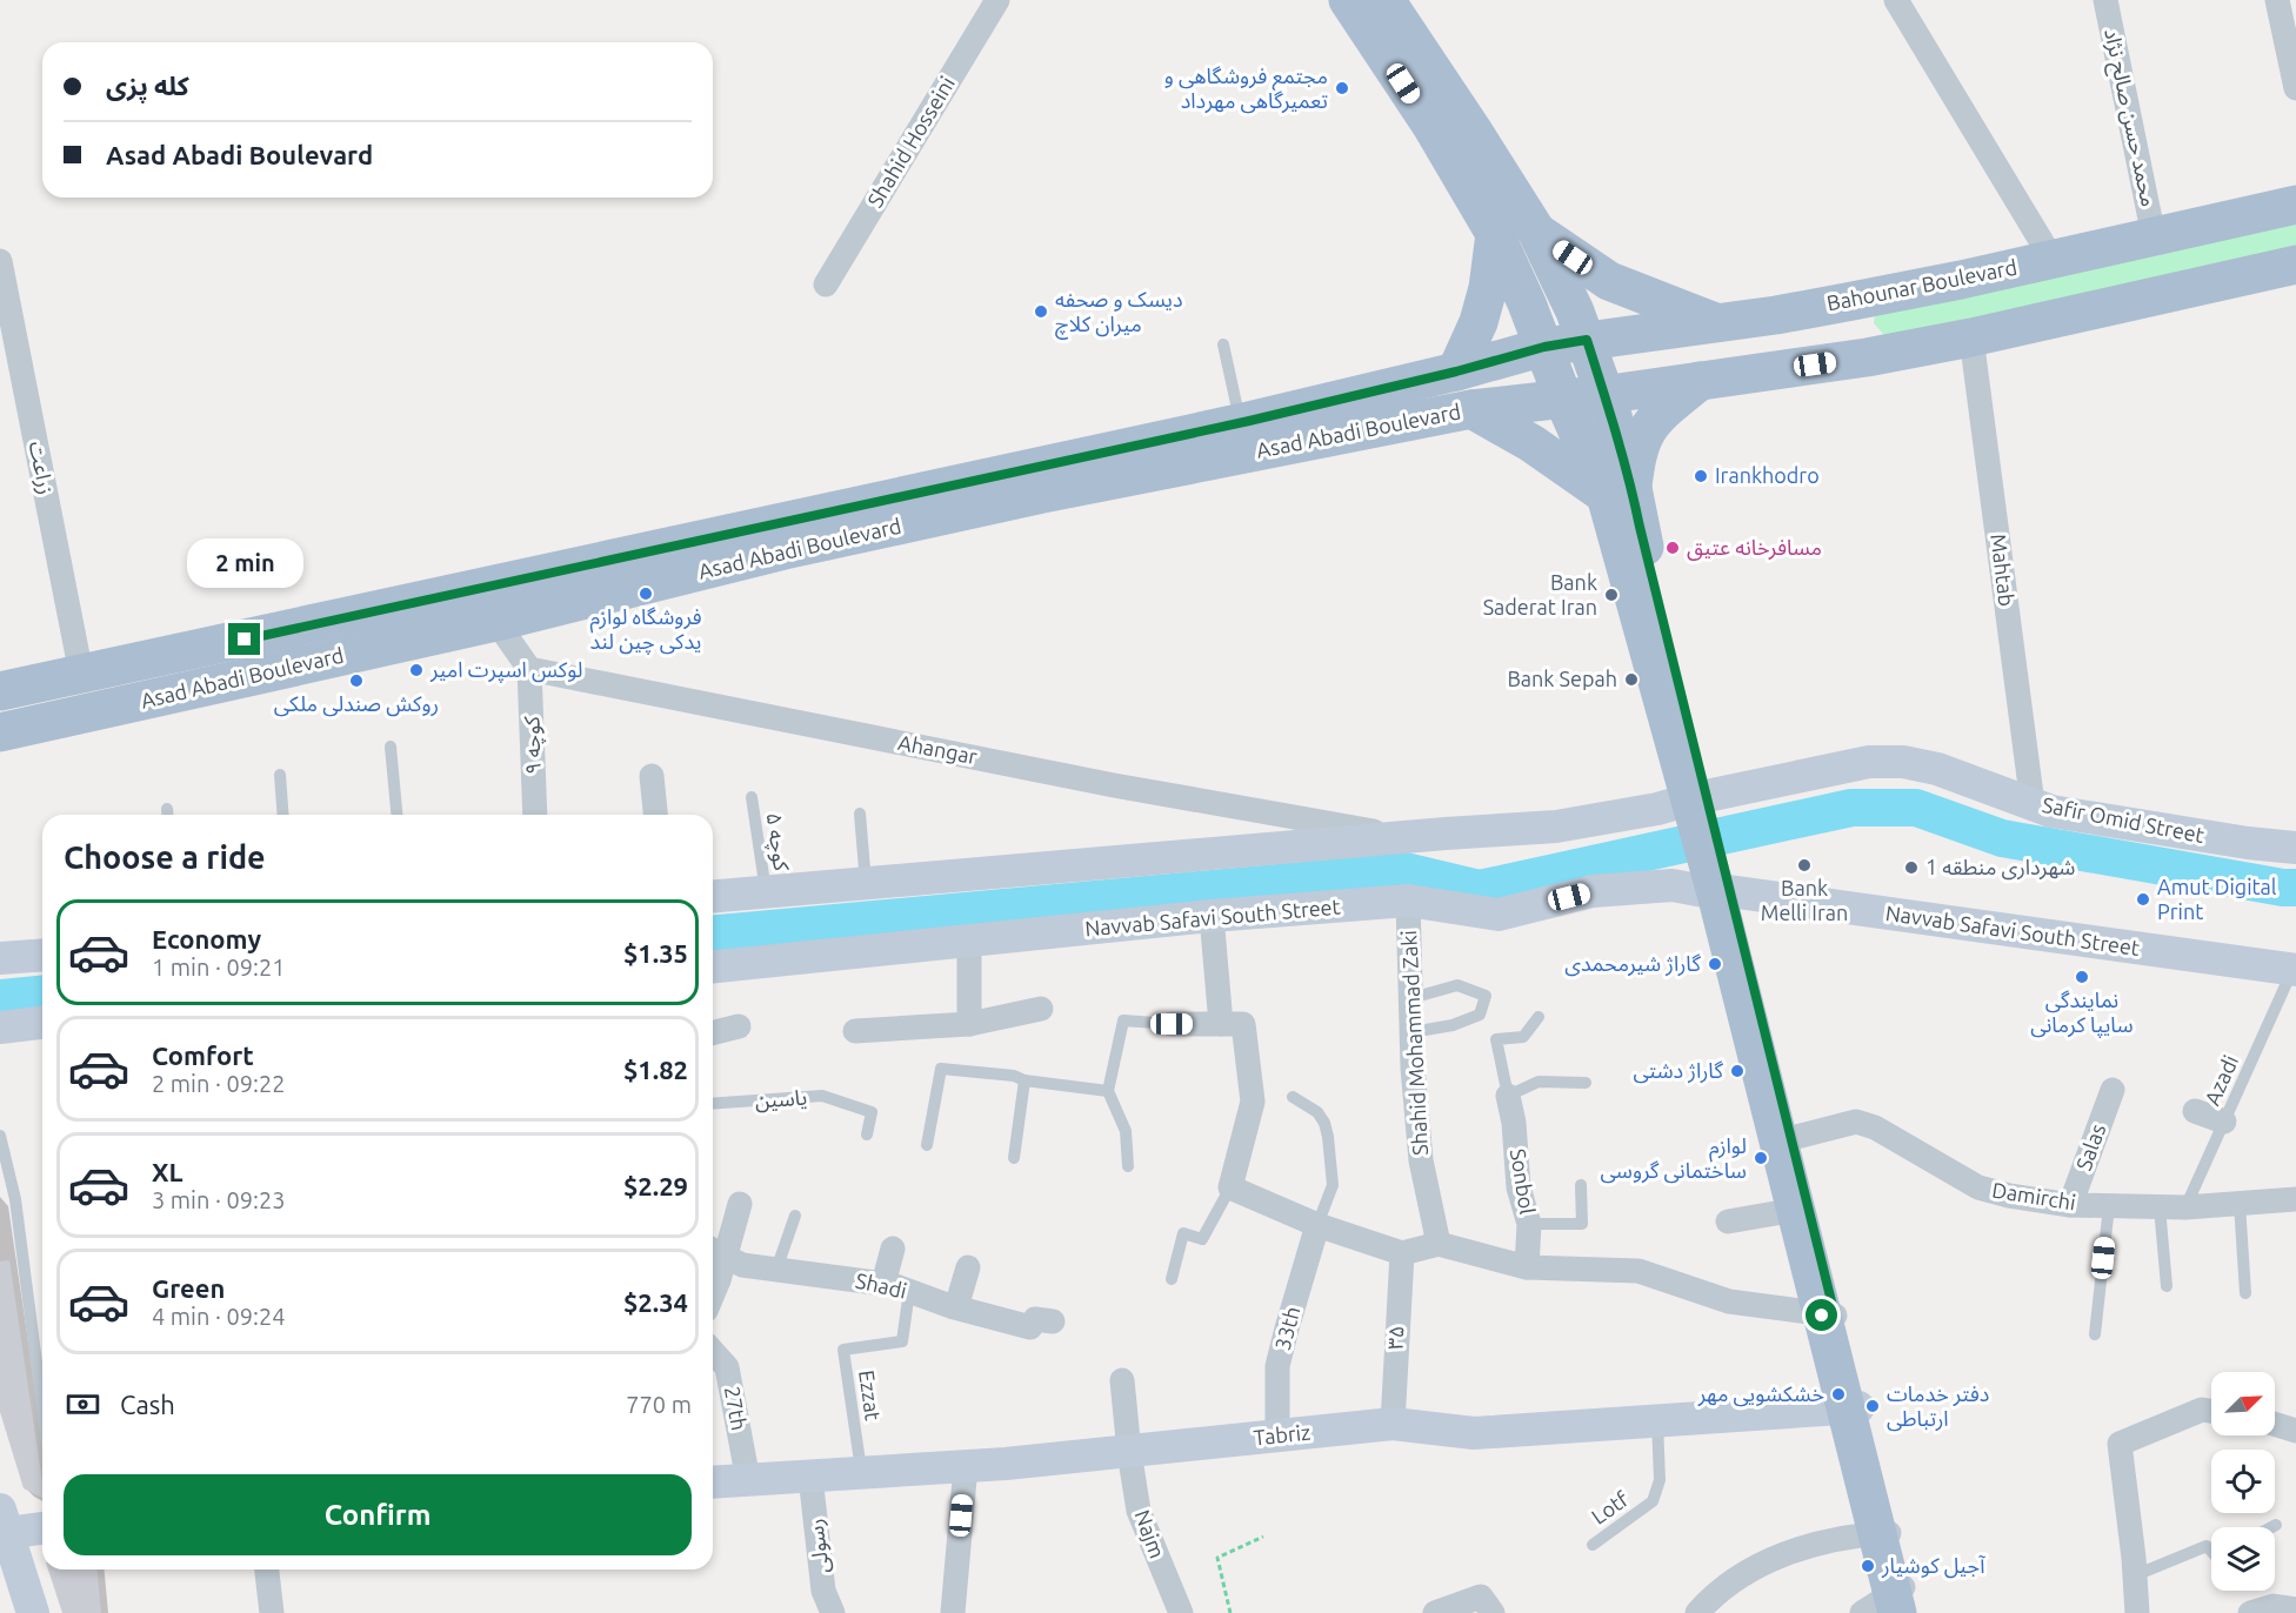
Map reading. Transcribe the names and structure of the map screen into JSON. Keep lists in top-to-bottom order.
{
  "streets": {
    "main road": [
      "Bahounar Boulevard",
      "Asad Abadi Boulevard",
      "Safir Omid Street",
      "Navvab Safavi South Street",
      "Tabriz"
    ],
    "street": [
      "محمد حسن صالح نژاد",
      "Shahid Hosseini",
      "زراعت",
      "Mahtab",
      "کوچه ۹",
      "Ahangar",
      "Shahid Mohammad Zaki",
      "Salas",
      "Sonbol",
      "Damirchi",
      "Shadi",
      "33th",
      "۳۵",
      "27th",
      "Najm",
      "رسولی"
    ],
    "lane": [
      "کوچه ۵",
      "Azadi",
      "یاسین",
      "Ezzat",
      "Lotf"
    ]
  },
  "crossings": [
    ["محمد حسن صالح نژاد", "Bahounar Boulevard"],
    ["Bahounar Boulevard", "Asad Abadi Boulevard"],
    ["Asad Abadi Boulevard", "زراعت"],
    ["Mahtab", "Safir Omid Street"],
    ["کوچه ۹", "Ahangar"],
    ["Navvab Safavi South Street", "Shahid Mohammad Zaki"],
    ["Navvab Safavi South Street", "Azadi"],
    ["Azadi", "Damirchi"],
    ["Salas", "Damirchi"],
    ["Shadi", "Ezzat"],
    ["33th", "Tabriz"],
    ["۳۵", "Tabriz"],
    ["Ezzat", "Tabriz"],
    ["27th", "Tabriz"],
    ["Tabriz", "Lotf"],
    ["Tabriz", "Najm"],
    ["Tabriz", "رسولی"]
  ],
  "places": [
    "مجتمع فروشگاهی و تعمیرگاهی مهرداد",
    "دیسک و صحفه میران کلاچ",
    "Irankhodro",
    "مسافرخانه عتیق",
    "فروشگاه لوازم یدکی چین لند",
    "Bank Saderat Iran",
    "لوکس اسپرت امیر",
    "Bank Sepah",
    "روکش صندلی ملکی",
    "Bank Melli Iran",
    "شهرداری منطقه 1",
    "Amut Digital Print",
    "گاراژ شیرمحمدی",
    "نمایندگی سایپا کرمانی",
    "گاراژ دشتی",
    "لوازم ساختمانی گروسی",
    "خشکشویی مهر",
    "دفتر خدمات ارتباطی",
    "آجیل کوشیار"
  ],
  "north": "top right",
  "page": {
    "banner": ["کله پزی", "Asad Abadi Boulevard"],
    "bubble": "2 min",
    "heading": "Choose a ride",
    "list": [
      {
        "name": "Economy",
        "note": "1 min · 09:21",
        "value": "$1.35"
      },
      {
        "name": "Comfort",
        "note": "2 min · 09:22",
        "value": "$1.82"
      },
      {
        "name": "XL",
        "note": "3 min · 09:23",
        "value": "$2.29"
      },
      {
        "name": "Green",
        "note": "4 min · 09:24",
        "value": "$2.34"
      }
    ],
    "pay": ["Cash", "770 m"],
    "buttons": "Confirm"
  }
}
